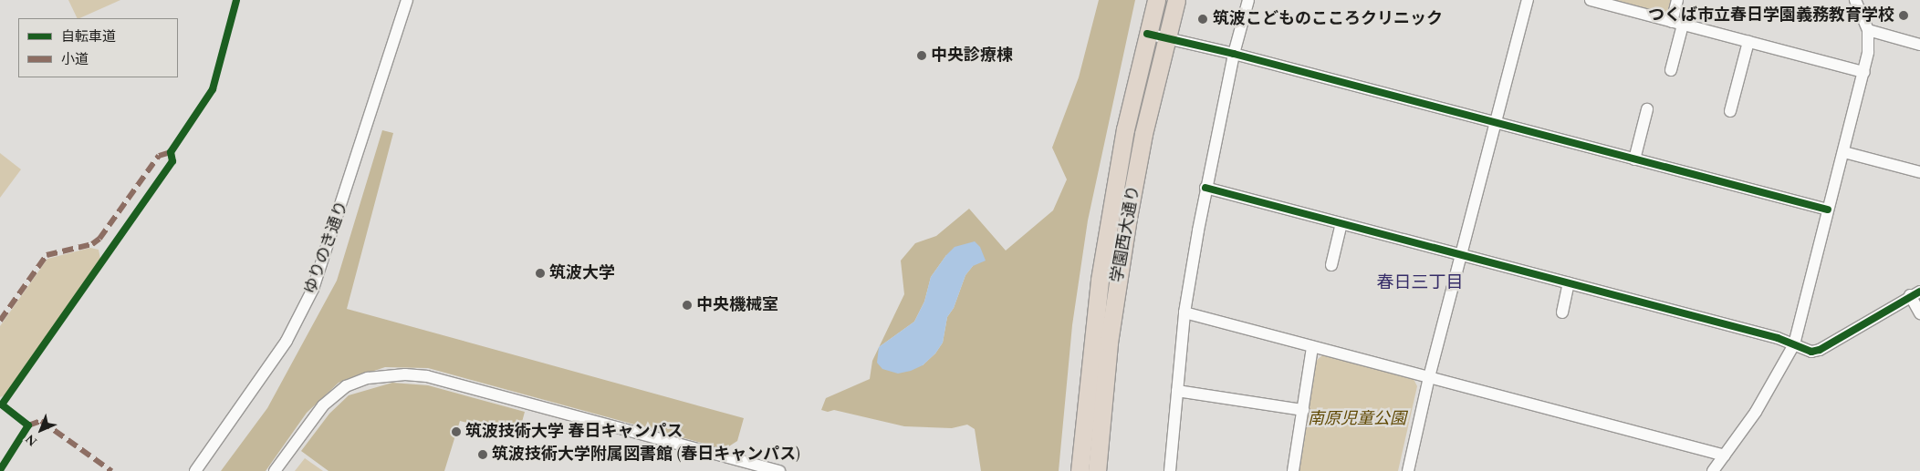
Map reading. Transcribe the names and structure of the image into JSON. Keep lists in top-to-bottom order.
{
  "streets": {
    "highway": ["学園西大通り"],
    "street": ["ゆりのき通り"]
  },
  "districts": ["春日三丁目"],
  "parks": ["南原児童公園"],
  "places": [
    "つくば市立春日学園義務教育学校",
    "筑波こどものこころクリニック",
    "中央診療棟",
    "筑波大学",
    "中央機械室",
    "筑波技術大学 春日キャンパス",
    "筑波技術大学附属図書館 (春日キャンパス)"
  ],
  "legend": ["自転車道", "小道"],
  "north": "bottom left"
}
